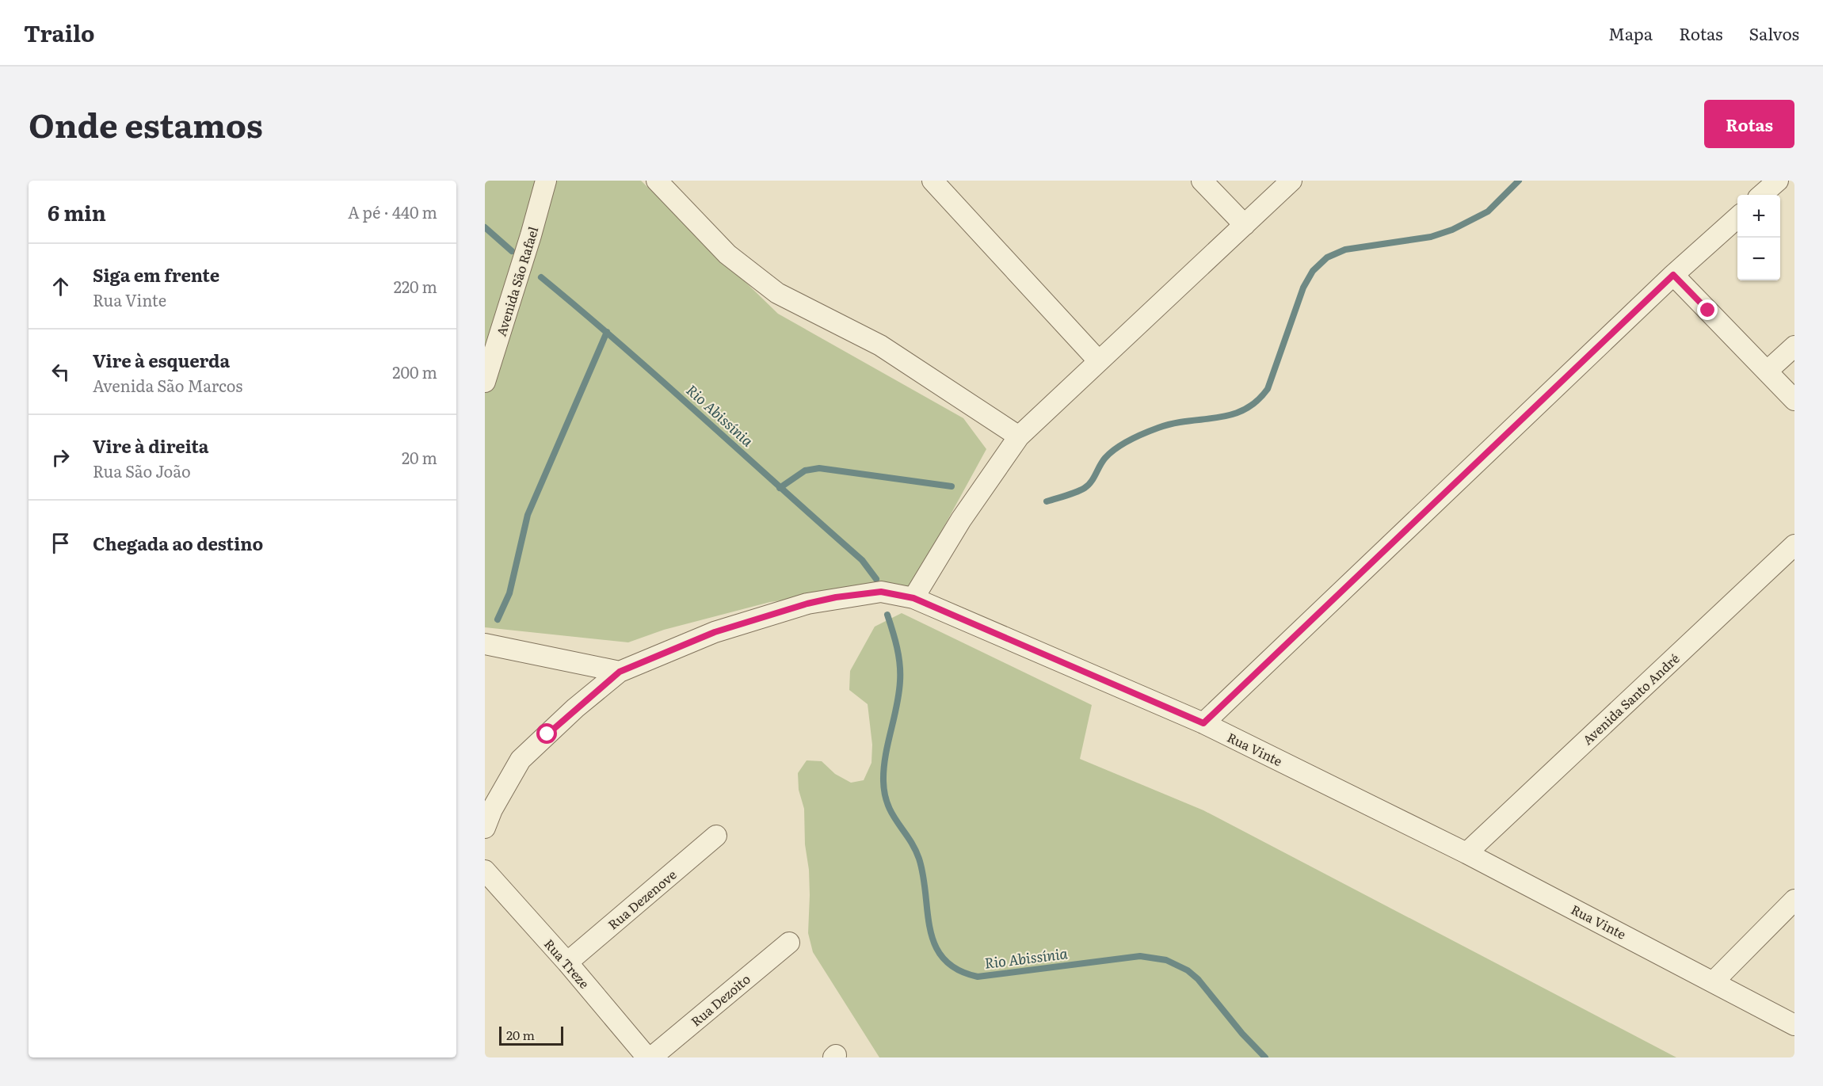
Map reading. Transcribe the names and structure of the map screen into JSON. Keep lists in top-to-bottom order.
{
  "streets": {
    "street": [
      "Avenida São Rafael",
      "Avenida Santo André",
      "Rua Vinte",
      "Rua Dezenove",
      "Rua Treze",
      "Rua Dezoito"
    ]
  },
  "crossings": [
    ["Avenida Santo André", "Rua Vinte"],
    ["Rua Dezenove", "Rua Treze"]
  ],
  "water": ["Rio Abissínia"],
  "scale_bar": "20 m",
  "page": {
    "header": "Trailo",
    "nav": ["Mapa", "Rotas", "Salvos"],
    "title": "Onde estamos",
    "buttons": "Rotas",
    "heading": ["6 min", "A pé · 440 m"],
    "map_buttons": ["+", "−"],
    "list": [
      ["Siga em frente", "Rua Vinte", "220 m"],
      ["Vire à esquerda", "Avenida São Marcos", "200 m"],
      ["Vire à direita", "Rua São João", "20 m"],
      "Chegada ao destino"
    ],
    "scale": "20 m"
  }
}
